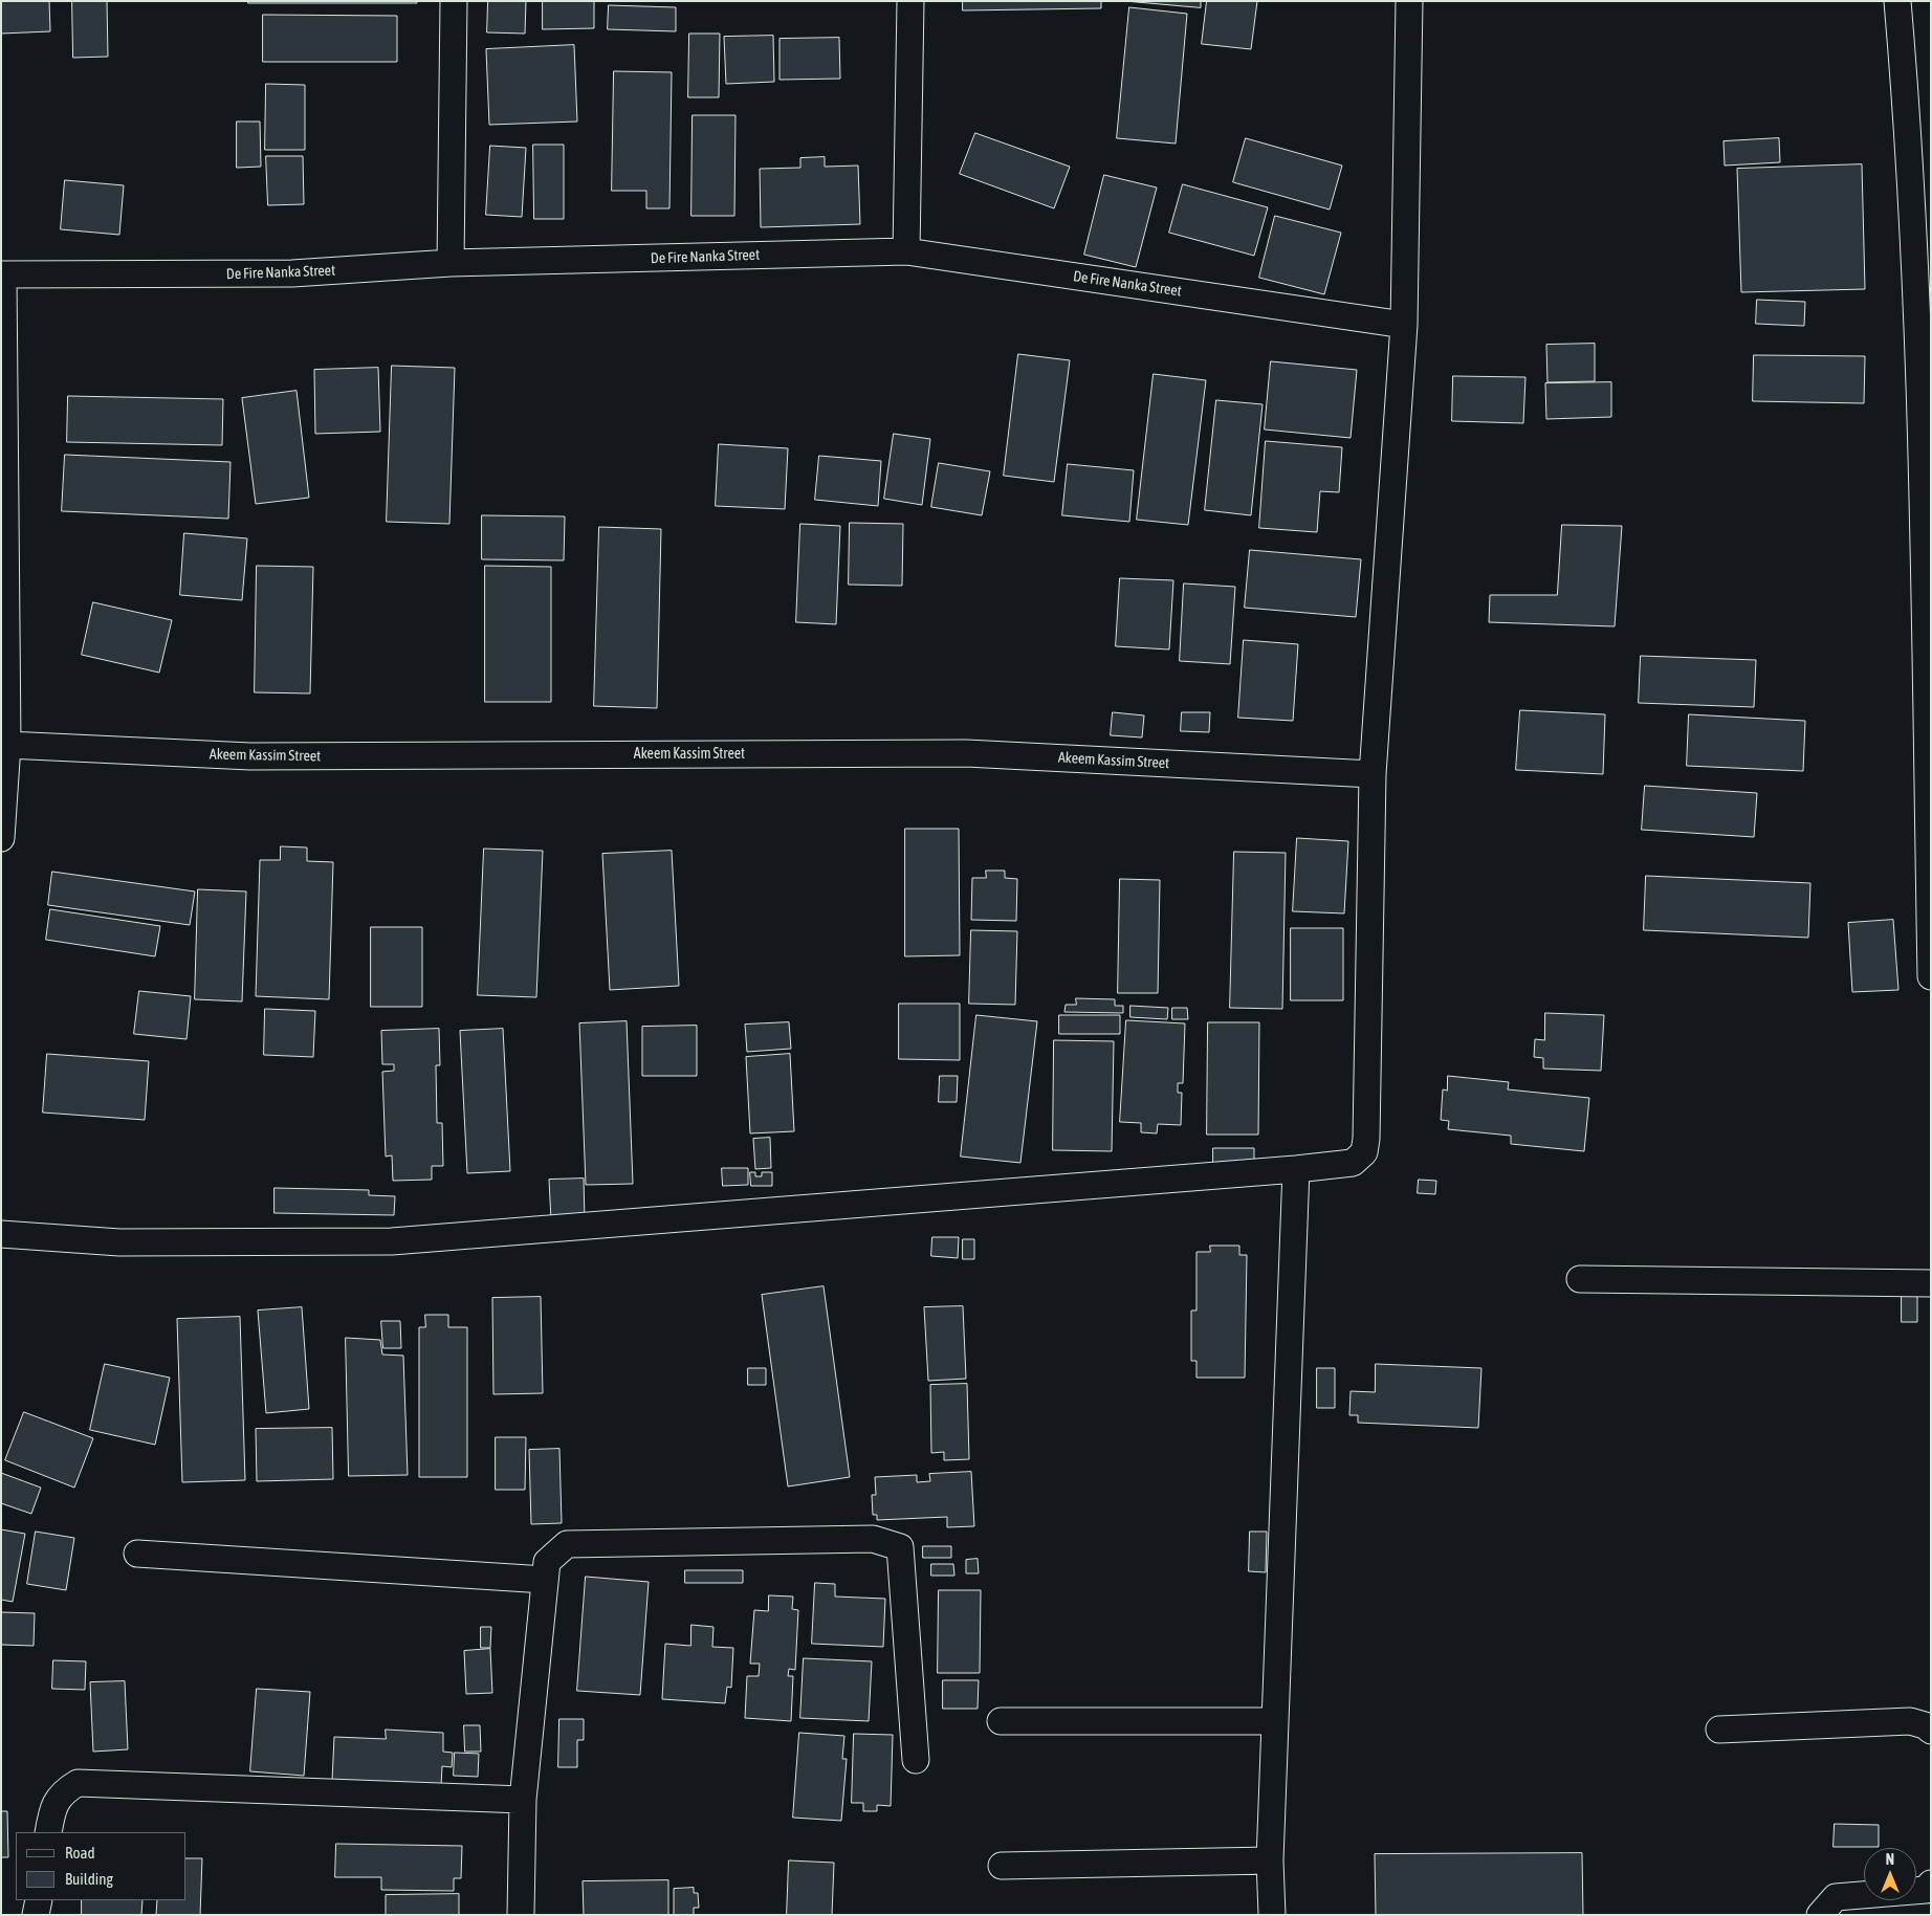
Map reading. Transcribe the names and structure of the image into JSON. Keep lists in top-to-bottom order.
{
  "streets": {
    "street": ["De Fire Nanka Street", "Akeem Kassim Street"]
  },
  "legend": ["Road", "Building"],
  "north": "top"
}
